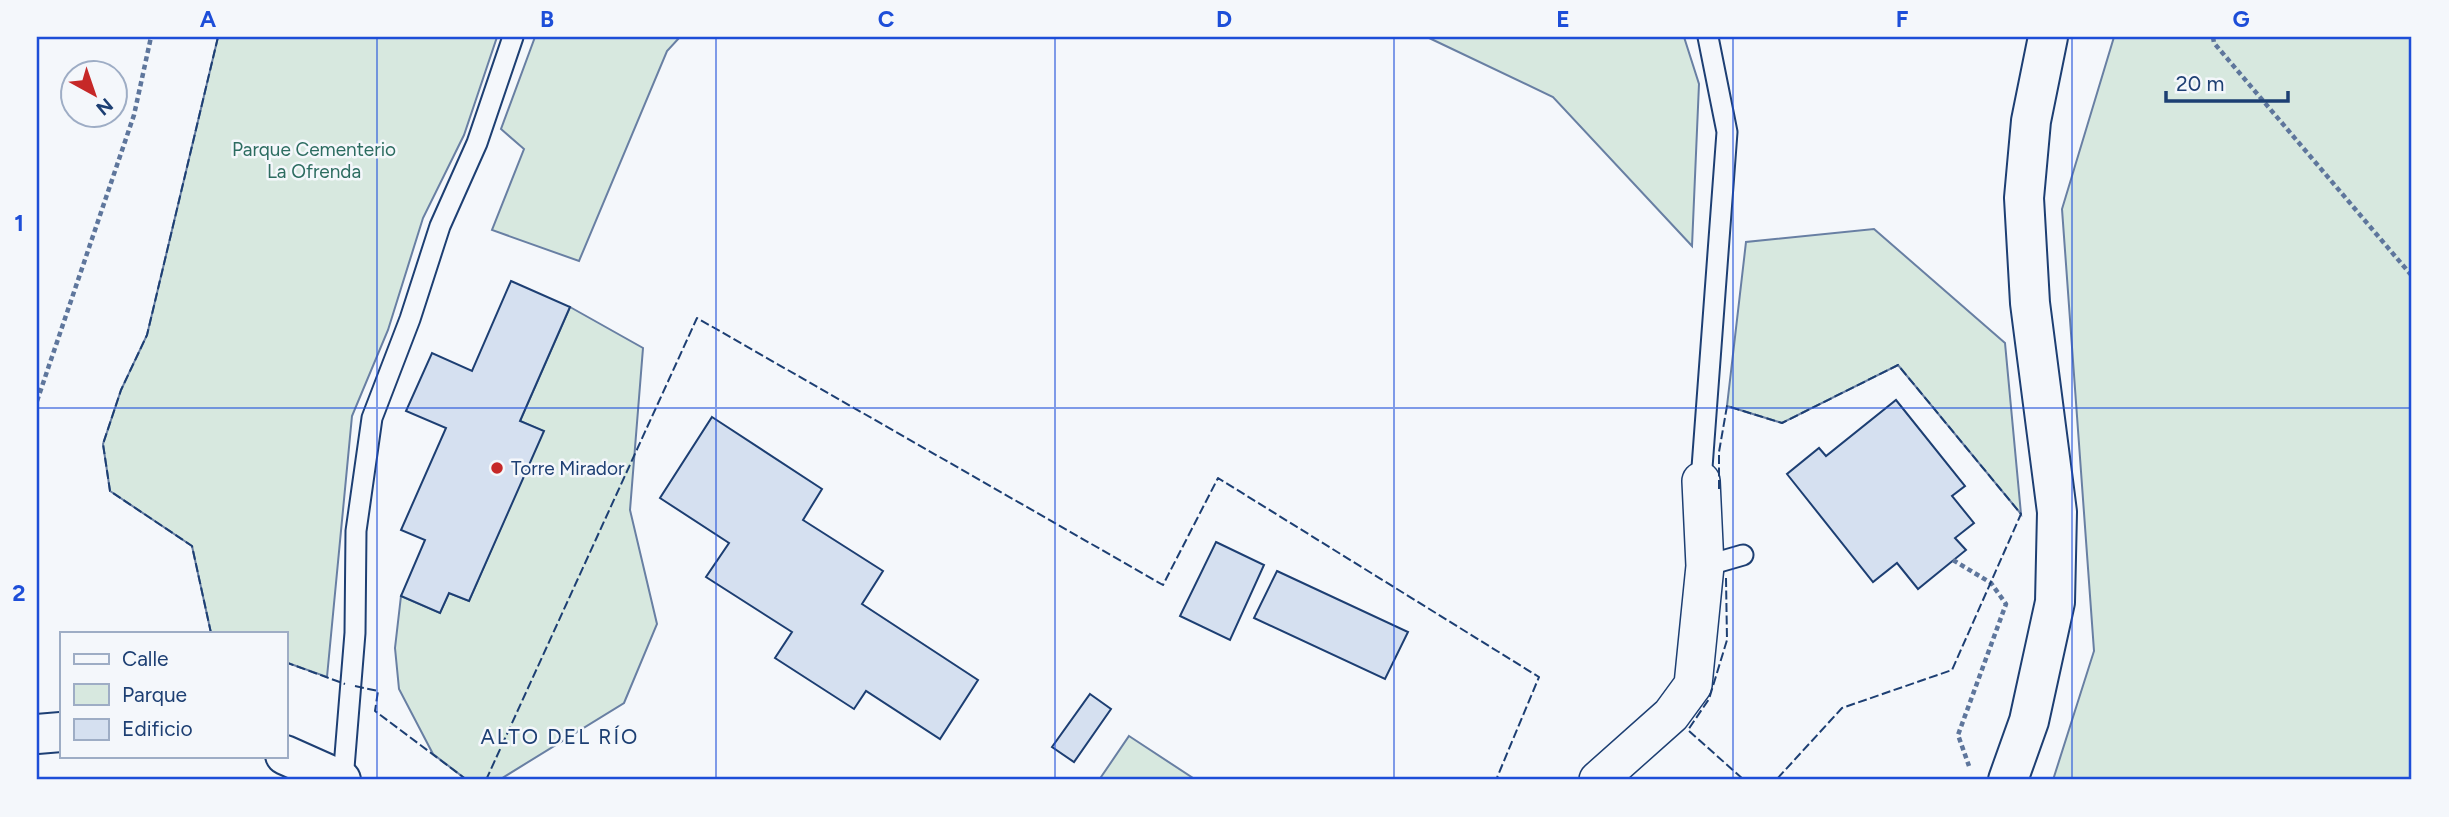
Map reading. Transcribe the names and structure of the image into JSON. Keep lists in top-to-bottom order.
{
  "districts": ["ALTO DEL RÍO"],
  "parks": ["Parque Cementerio La Ofrenda"],
  "places": ["Torre Mirador"],
  "legend": ["Calle", "Parque", "Edificio"],
  "scale_bar": "20 m",
  "north": "bottom right",
  "grid": {
    "columns": [
      "A",
      "B",
      "C",
      "D",
      "E",
      "F",
      "G"
    ],
    "rows": ["1", "2"]
  }
}
